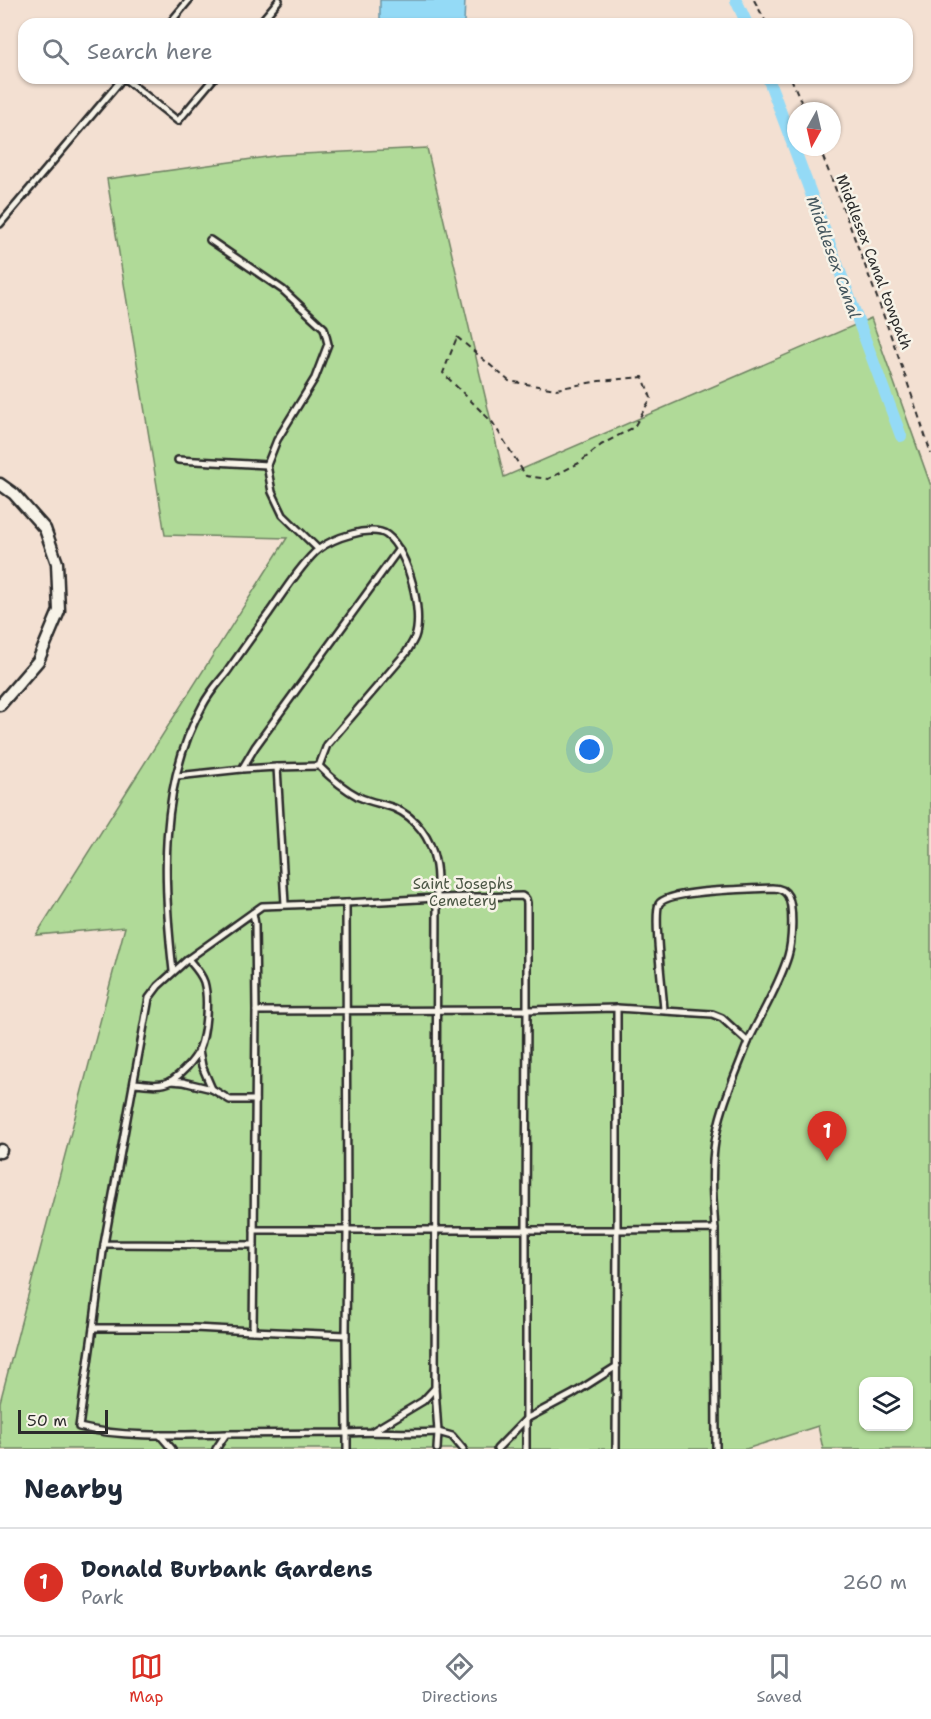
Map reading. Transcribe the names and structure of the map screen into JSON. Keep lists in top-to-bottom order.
{
  "streets": {
    "path": ["Middlesex Canal towpath"]
  },
  "water": ["Middlesex Canal"],
  "parks": ["Saint Josephs Cemetery"],
  "scale_bar": "50 m",
  "north": "bottom",
  "page": {
    "search": "Search here",
    "pins": "1",
    "scale": "50 m",
    "heading": "Nearby",
    "list": [
      {
        "mark": "1",
        "name": "Donald Burbank Gardens",
        "note": "Park",
        "value": "260 m"
      }
    ],
    "nav": ["Map", "Directions", "Saved"]
  }
}
